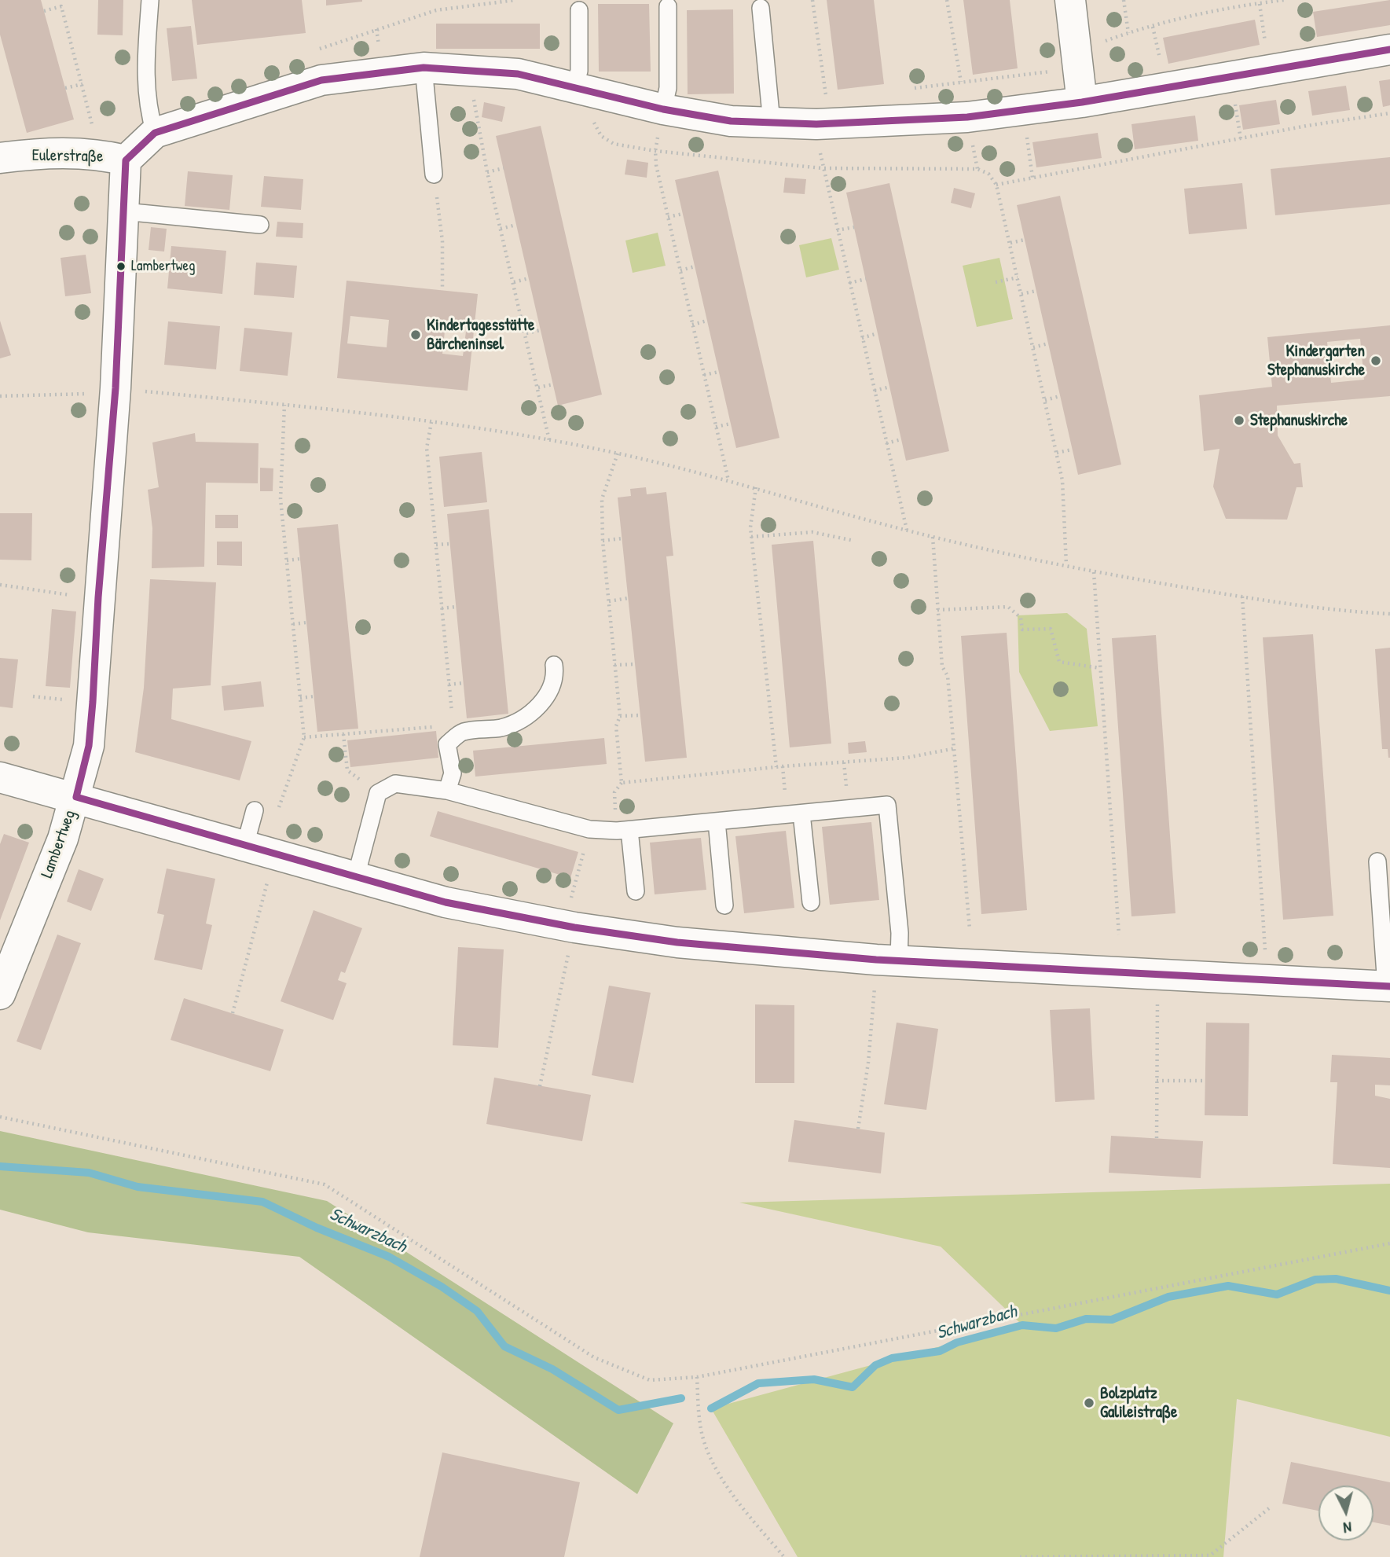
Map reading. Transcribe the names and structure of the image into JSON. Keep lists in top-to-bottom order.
{
  "streets": {
    "street": ["Eulerstraße", "Lambertweg"]
  },
  "crossings": [
    ["Eulerstraße", "Lambertweg"]
  ],
  "water": ["Schwarzbach"],
  "places": [
    "Lambertweg",
    "Kindertagesstätte Bärcheninsel",
    "Kindergarten Stephanuskirche",
    "Stephanuskirche",
    "Bolzplatz Galileistraße"
  ],
  "north": "bottom"
}
